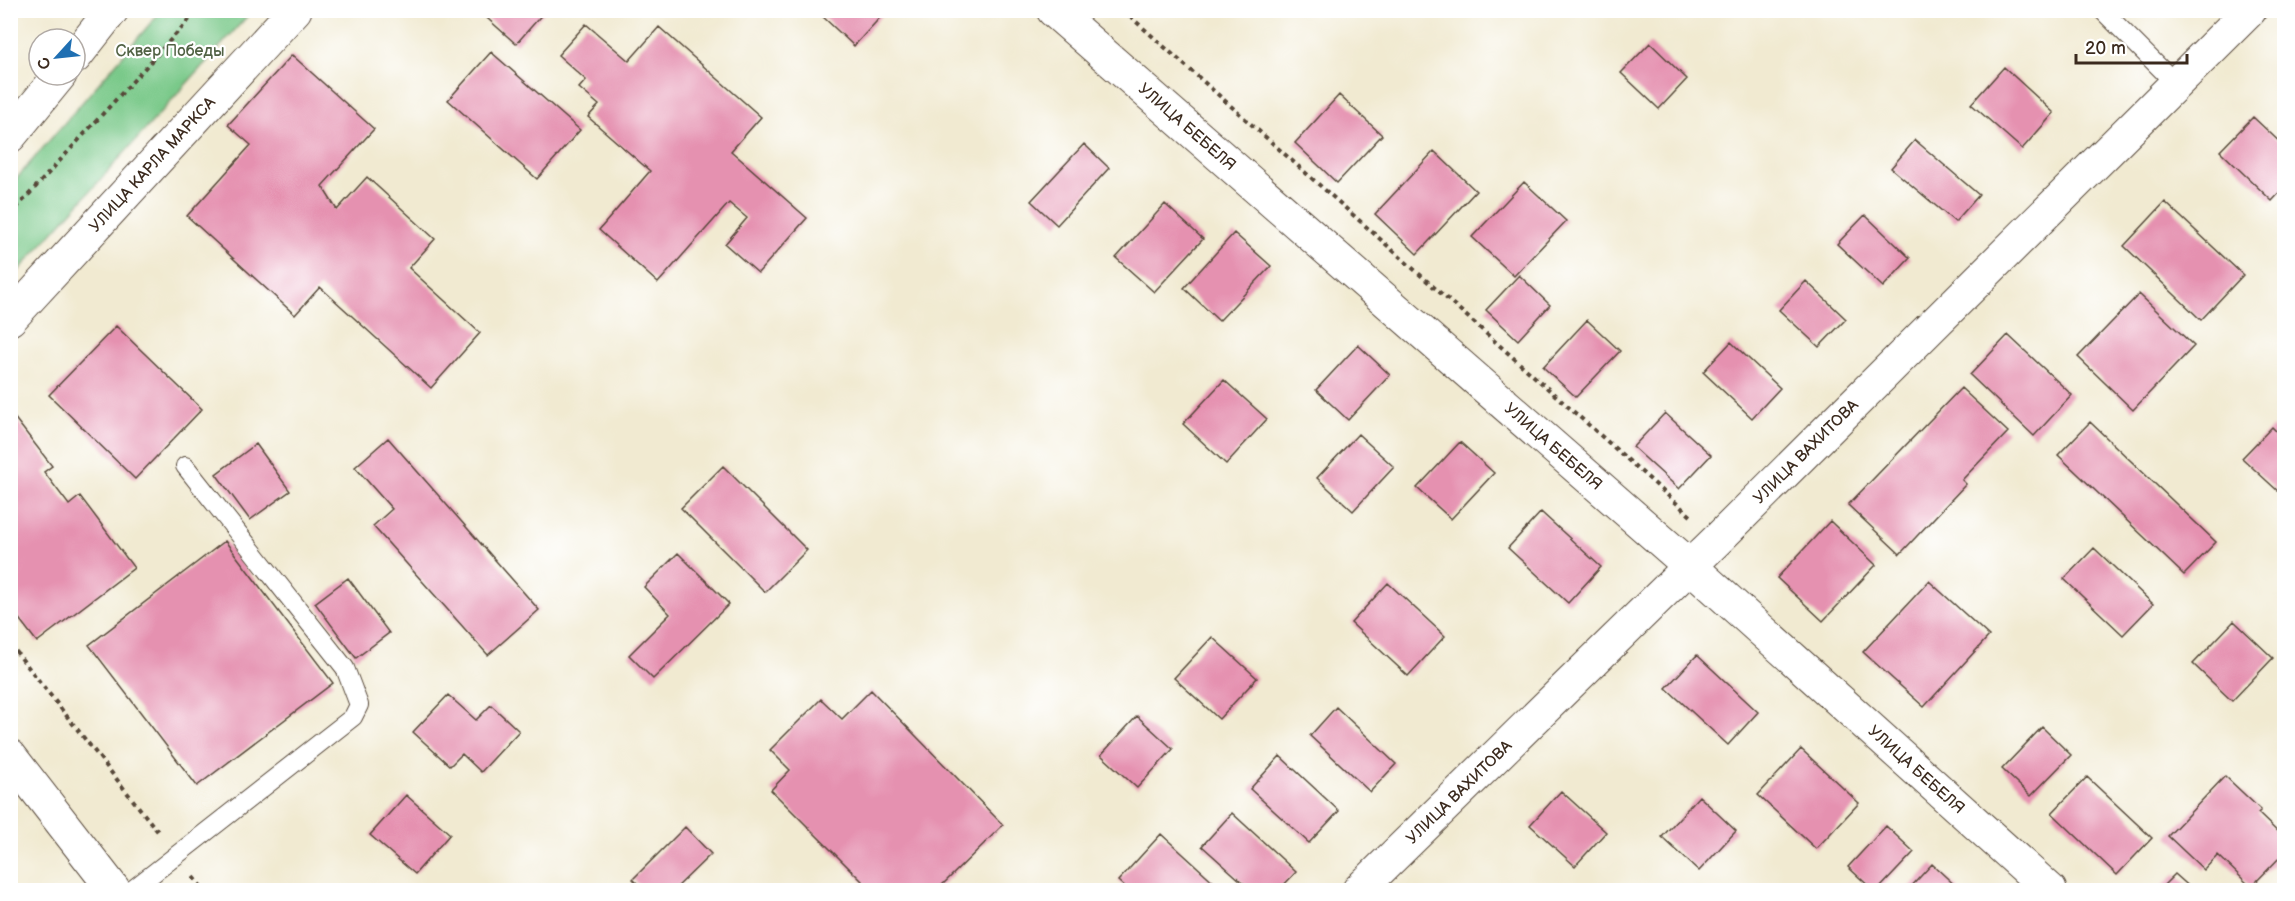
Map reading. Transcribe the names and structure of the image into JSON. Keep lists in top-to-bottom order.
{
  "streets": {
    "street": ["УЛИЦА БЕБЕЛЯ", "УЛИЦА КАРЛА МАРКСА", "УЛИЦА ВАХИТОВА"]
  },
  "crossings": [
    ["УЛИЦА БЕБЕЛЯ", "УЛИЦА ВАХИТОВА"]
  ],
  "parks": ["Сквер Победы"],
  "scale_bar": "20 m",
  "north": "bottom left"
}
